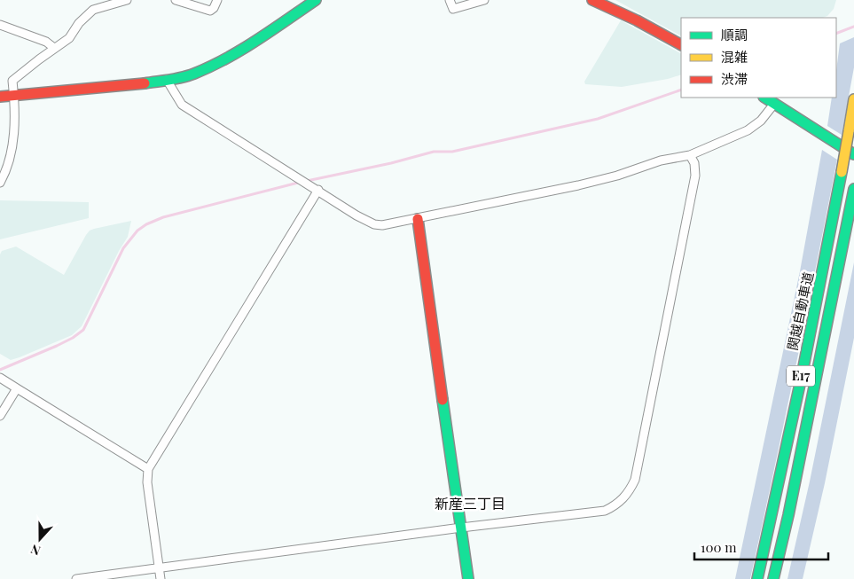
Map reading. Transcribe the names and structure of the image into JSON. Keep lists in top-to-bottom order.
{
  "streets": {
    "main road": ["関越自動車道", "E17"]
  },
  "districts": ["新産三丁目"],
  "legend": ["順調", "混雑", "渋滞"],
  "scale_bar": "100 m",
  "north": "bottom"
}
